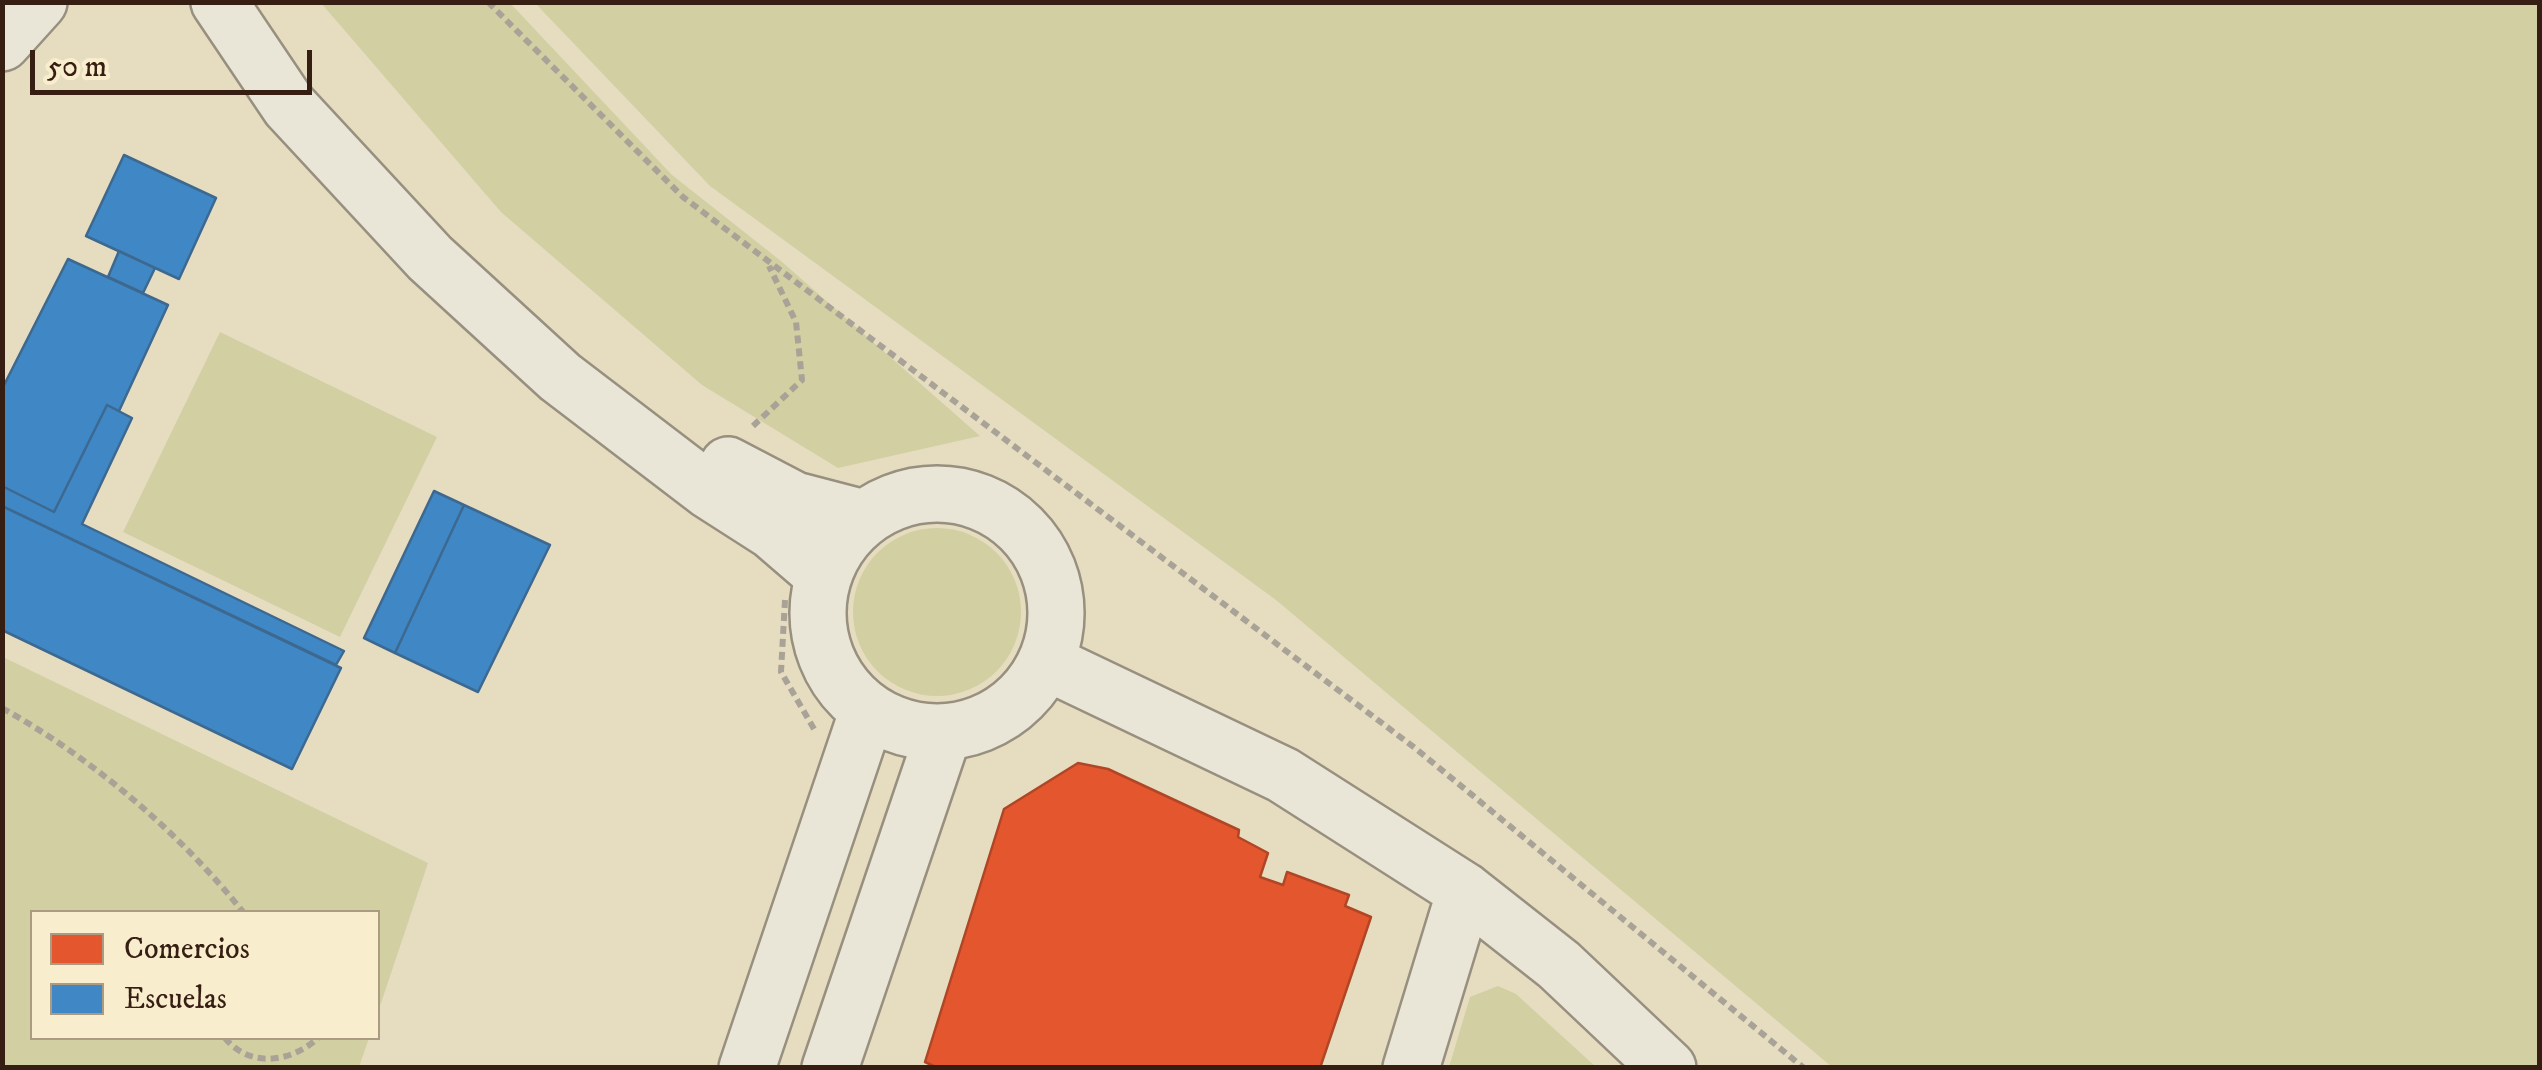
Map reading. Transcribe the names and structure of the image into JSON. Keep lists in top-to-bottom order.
{
  "legend": ["Comercios", "Escuelas"],
  "scale_bar": "50 m"
}
